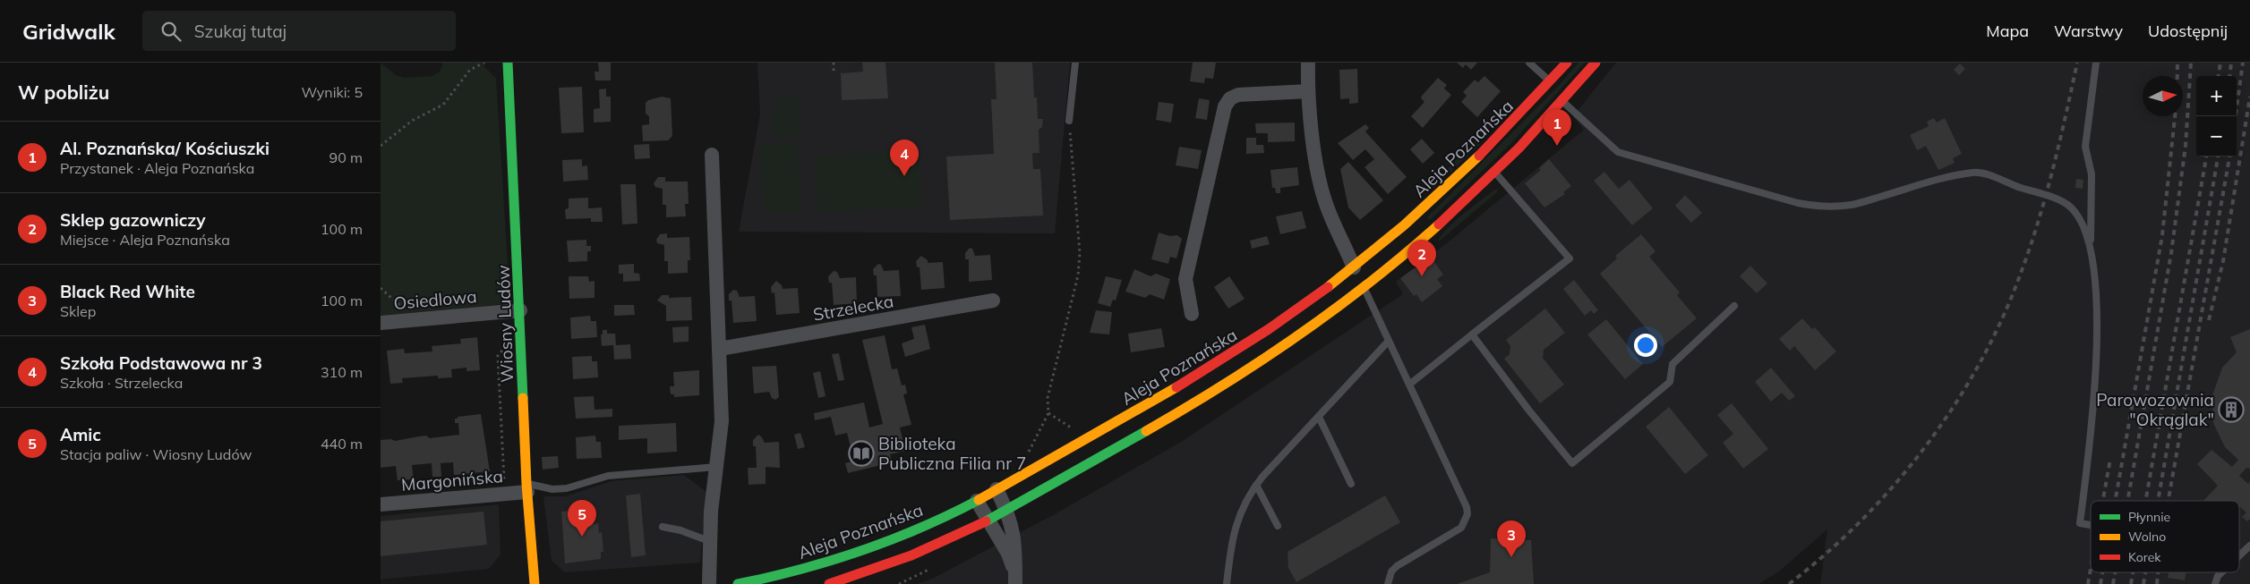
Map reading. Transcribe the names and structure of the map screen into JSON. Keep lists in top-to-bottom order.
{
  "streets": {
    "main road": ["Aleja Poznańska", "Wiosny Ludów"],
    "street": ["Osiedlowa", "Strzelecka", "Margonińska"]
  },
  "crossings": [
    ["Osiedlowa", "Wiosny Ludów"],
    ["Wiosny Ludów", "Margonińska"]
  ],
  "places": {
    "building": ["Parowozownia \"Okrąglak\""],
    "library": ["Biblioteka Publiczna Filia nr 7"]
  },
  "legend": ["Płynnie", "Wolno", "Korek"],
  "north": "right",
  "page": {
    "header": "Gridwalk",
    "search": "Szukaj tutaj",
    "nav": ["Mapa", "Warstwy", "Udostępnij"],
    "heading": ["W pobliżu", "Wyniki: 5"],
    "map_buttons": ["+", "−"],
    "pins": [
      "1",
      "4",
      "2",
      "5",
      "3"
    ],
    "list": [
      {
        "mark": "1",
        "name": "Al. Poznańska/ Kościuszki",
        "note": "Przystanek · Aleja Poznańska",
        "value": "90 m"
      },
      {
        "mark": "2",
        "name": "Sklep gazowniczy",
        "note": "Miejsce · Aleja Poznańska",
        "value": "100 m"
      },
      {
        "mark": "3",
        "name": "Black Red White",
        "note": "Sklep",
        "value": "100 m"
      },
      {
        "mark": "4",
        "name": "Szkoła Podstawowa nr 3",
        "note": "Szkoła · Strzelecka",
        "value": "310 m"
      },
      {
        "mark": "5",
        "name": "Amic",
        "note": "Stacja paliw · Wiosny Ludów",
        "value": "440 m"
      }
    ]
  }
}
